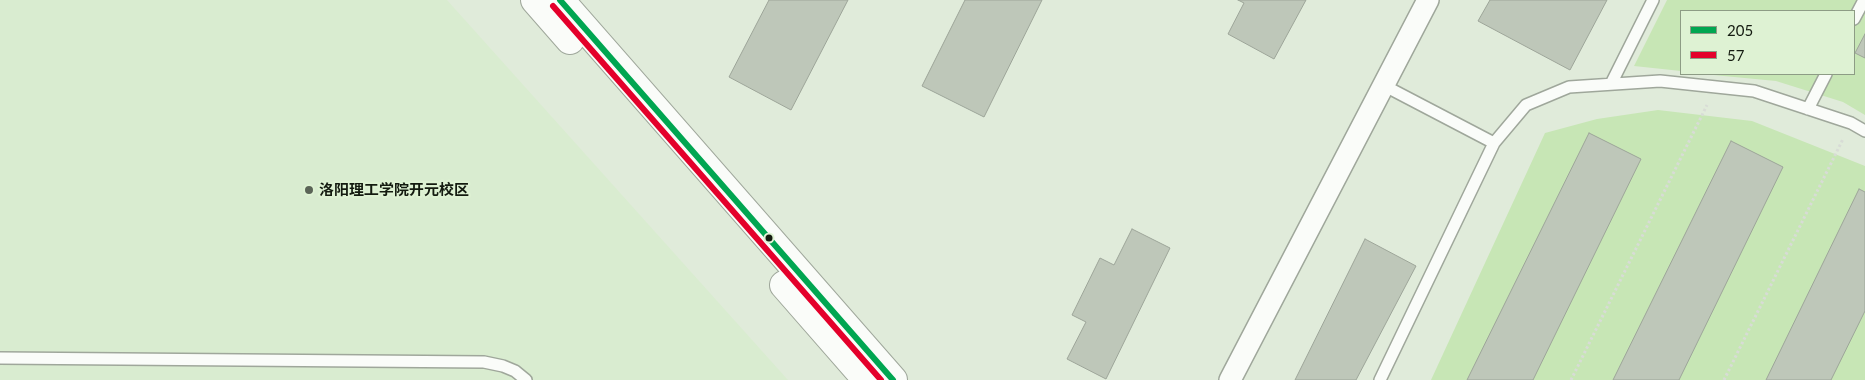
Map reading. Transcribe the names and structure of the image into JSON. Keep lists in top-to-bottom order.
{
  "places": ["洛阳理工学院开元校区"],
  "lines": ["transit line 205", "transit line 57"],
  "legend": ["205", "57"]
}
